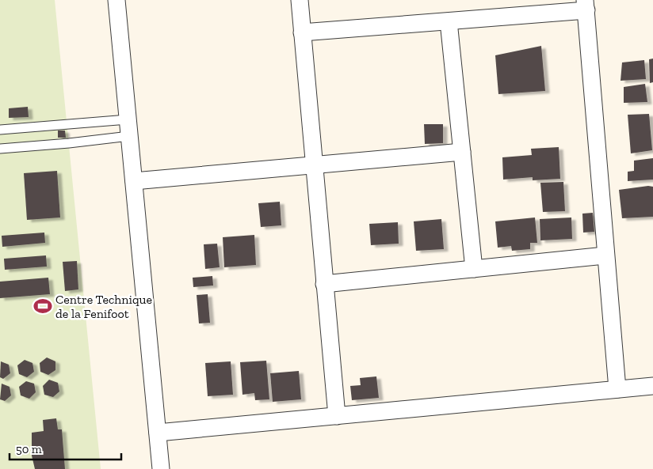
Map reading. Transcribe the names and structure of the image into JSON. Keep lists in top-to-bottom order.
{
  "places": {
    "sports": ["Centre Technique de la Fenifoot"]
  },
  "scale_bar": "50 m"
}
